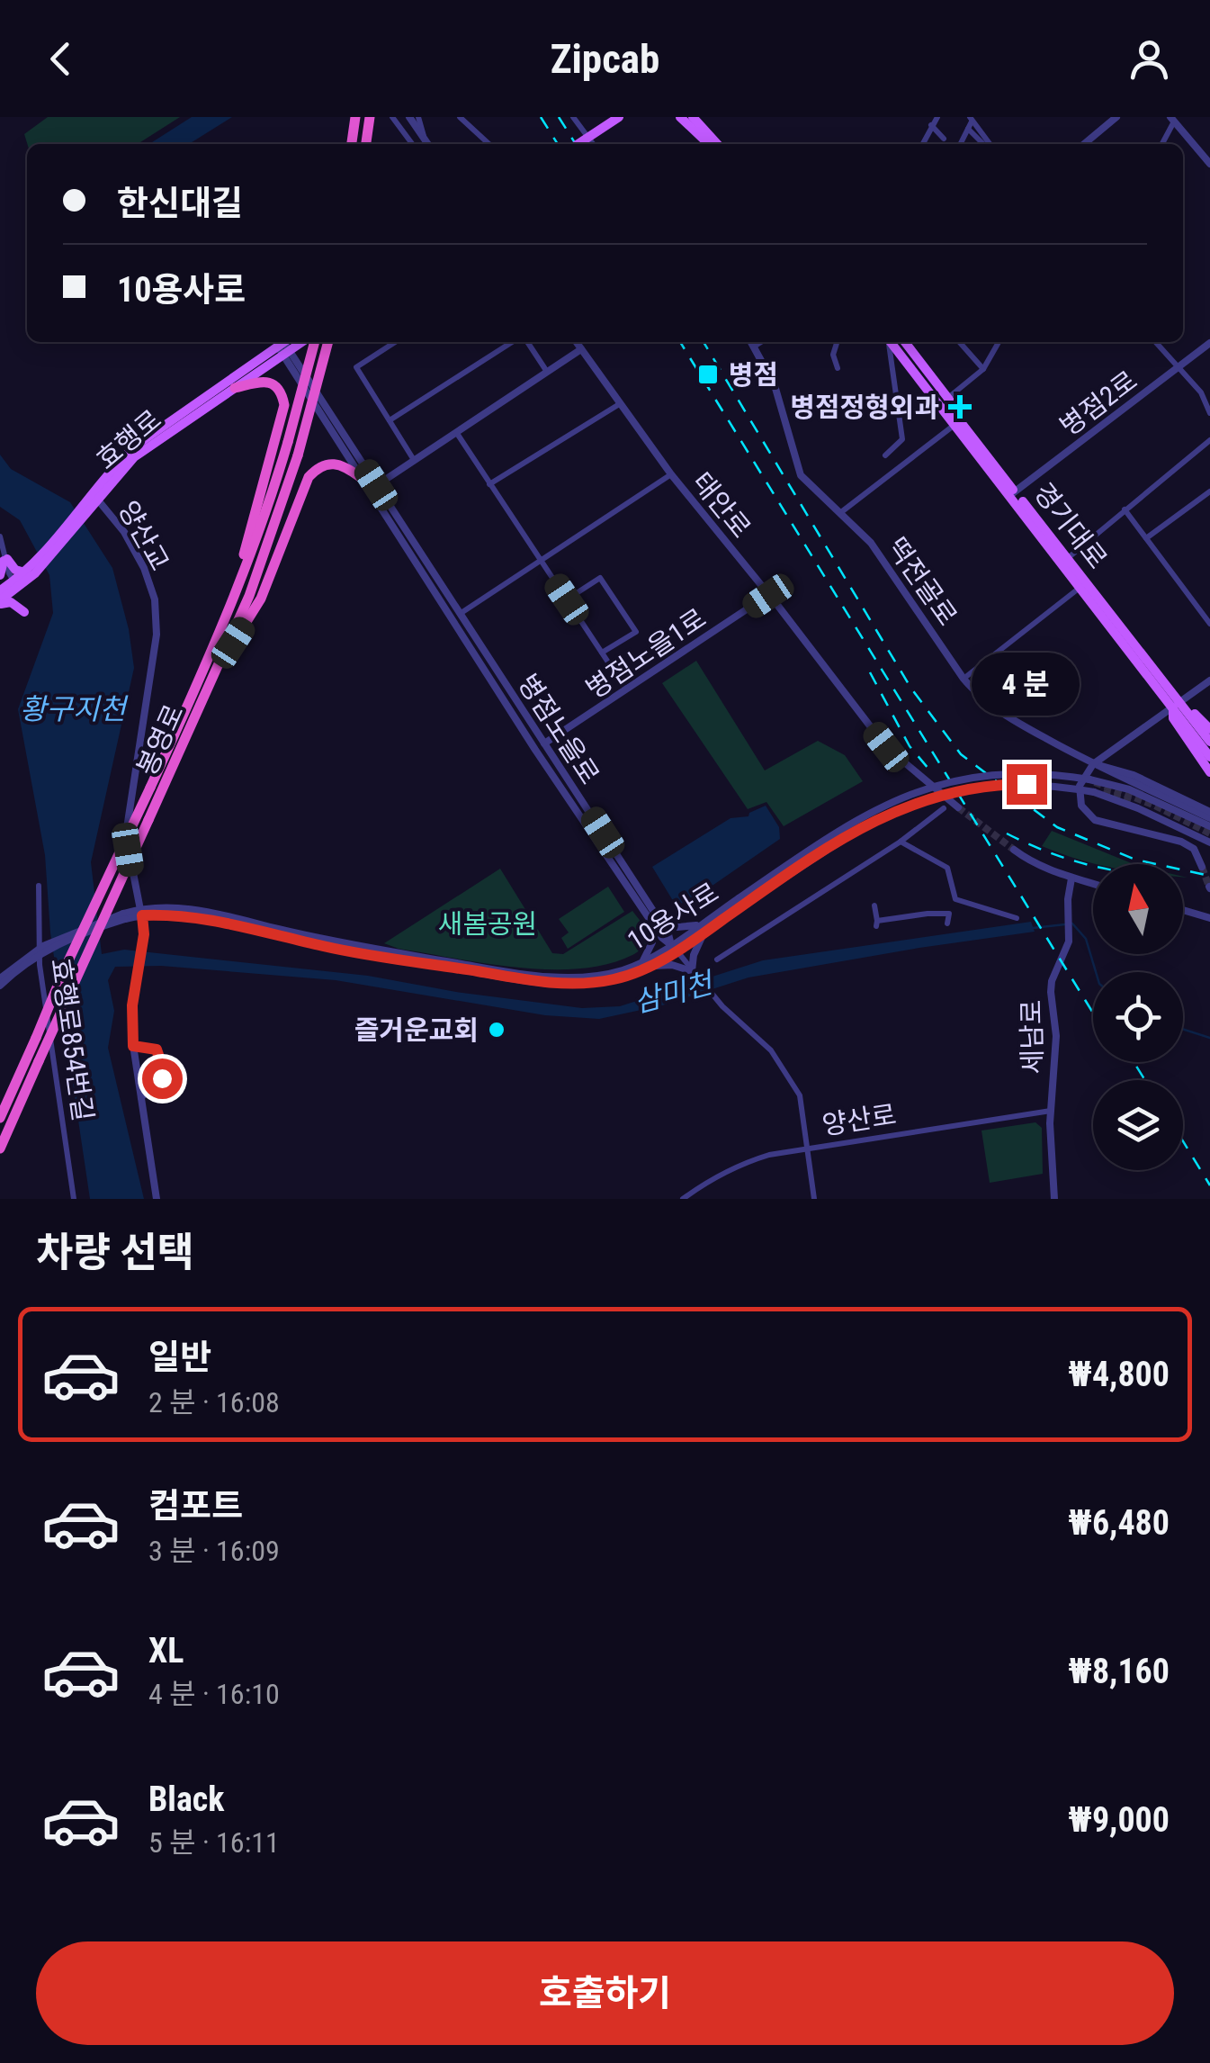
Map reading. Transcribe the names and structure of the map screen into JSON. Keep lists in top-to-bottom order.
{
  "streets": {
    "highway": ["봉영로"],
    "main road": ["효행로", "경기대로"],
    "street": [
      "병점2로",
      "태안로",
      "양산교",
      "떡전골로",
      "병점노을1로",
      "병점노을로",
      "10용사로",
      "세남로",
      "효행로854번길",
      "양산로"
    ]
  },
  "crossings": [
    ["병점2로", "경기대로"],
    ["효행로", "양산교"],
    ["효행로", "병점노을로"],
    ["태안로", "병점노을1로"],
    ["양산교", "10용사로"],
    ["병점노을1로", "병점노을로"],
    ["병점노을로", "10용사로"],
    ["세남로", "양산로"]
  ],
  "water": ["황구지천", "삼미천"],
  "parks": ["새봄공원"],
  "places": {
    "transit": ["병점"],
    "health": ["병점정형외과"],
    "other": ["즐거운교회"]
  },
  "north": "top",
  "page": {
    "header": "Zipcab",
    "banner": ["한신대길", "10용사로"],
    "bubble": "4 분",
    "heading": "차량 선택",
    "list": [
      {
        "name": "일반",
        "note": "2 분 · 16:08",
        "value": "₩4,800"
      },
      {
        "name": "컴포트",
        "note": "3 분 · 16:09",
        "value": "₩6,480"
      },
      {
        "name": "XL",
        "note": "4 분 · 16:10",
        "value": "₩8,160"
      },
      {
        "name": "Black",
        "note": "5 분 · 16:11",
        "value": "₩9,000"
      }
    ],
    "buttons": "호출하기"
  }
}
